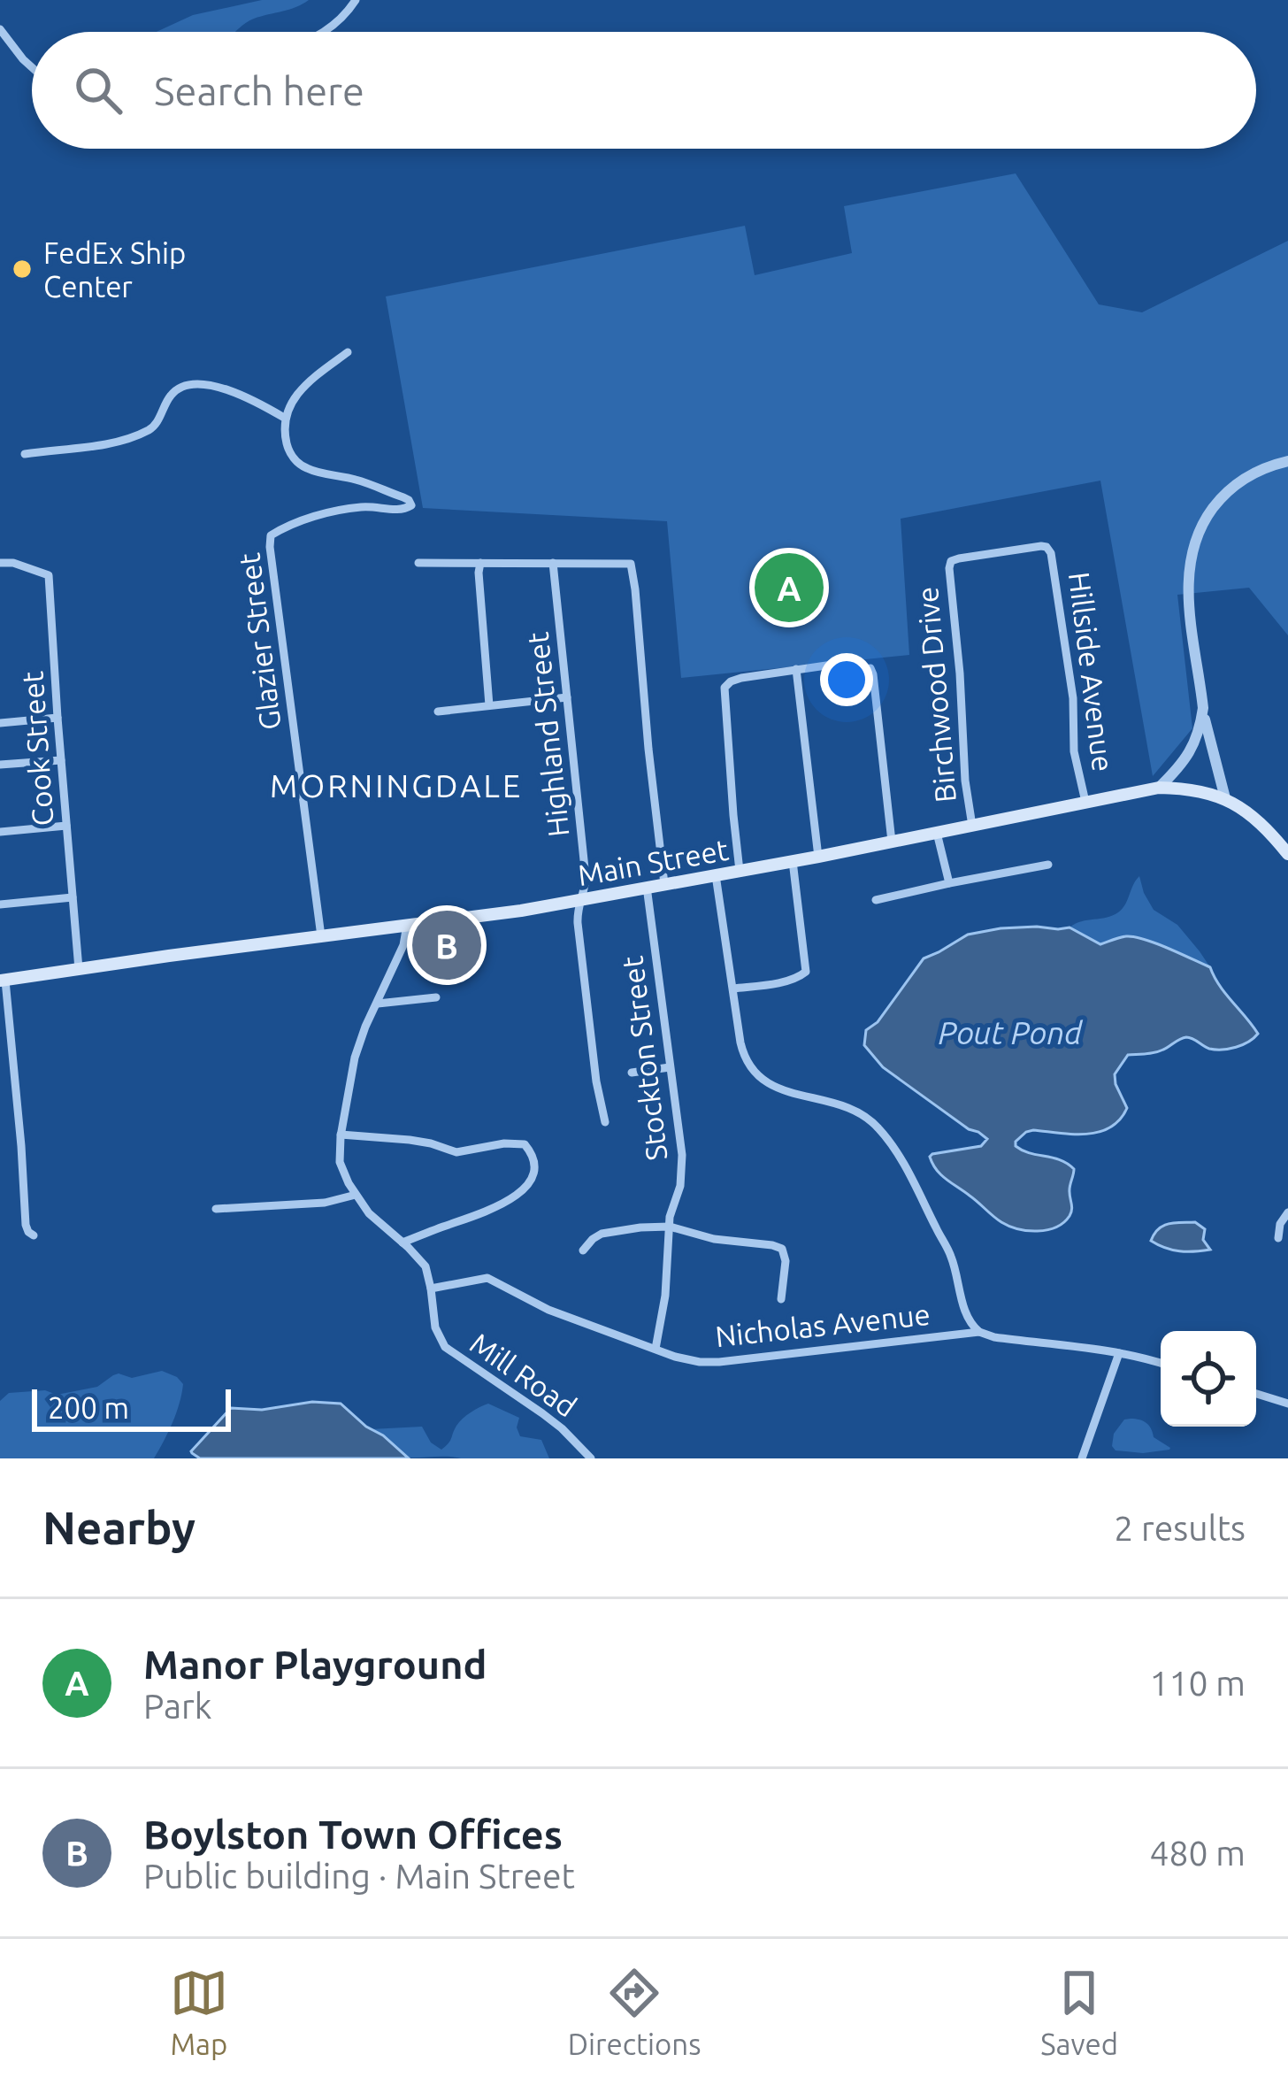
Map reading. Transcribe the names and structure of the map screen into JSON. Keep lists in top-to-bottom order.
{
  "streets": {
    "main road": ["Main Street"],
    "street": [
      "Glazier Street",
      "Hillside Avenue",
      "Birchwood Drive",
      "Highland Street",
      "Cook Street",
      "Stockton Street",
      "Nicholas Avenue",
      "Mill Road"
    ]
  },
  "crossings": [
    ["Glazier Street", "Main Street"],
    ["Hillside Avenue", "Birchwood Drive"],
    ["Hillside Avenue", "Main Street"],
    ["Birchwood Drive", "Main Street"],
    ["Highland Street", "Main Street"],
    ["Cook Street", "Main Street"],
    ["Main Street", "Stockton Street"],
    ["Main Street", "Mill Road"],
    ["Stockton Street", "Nicholas Avenue"],
    ["Nicholas Avenue", "Mill Road"]
  ],
  "districts": ["MORNINGDALE"],
  "water": ["Pout Pond"],
  "places": ["FedEx Ship Center"],
  "scale_bar": "200 m",
  "page": {
    "search": "Search here",
    "pins": ["A", "B"],
    "scale": "200 m",
    "heading": ["Nearby", "2 results"],
    "list": [
      {
        "mark": "A",
        "name": "Manor Playground",
        "note": "Park",
        "value": "110 m"
      },
      {
        "mark": "B",
        "name": "Boylston Town Offices",
        "note": "Public building · Main Street",
        "value": "480 m"
      }
    ],
    "nav": ["Map", "Directions", "Saved"]
  }
}
